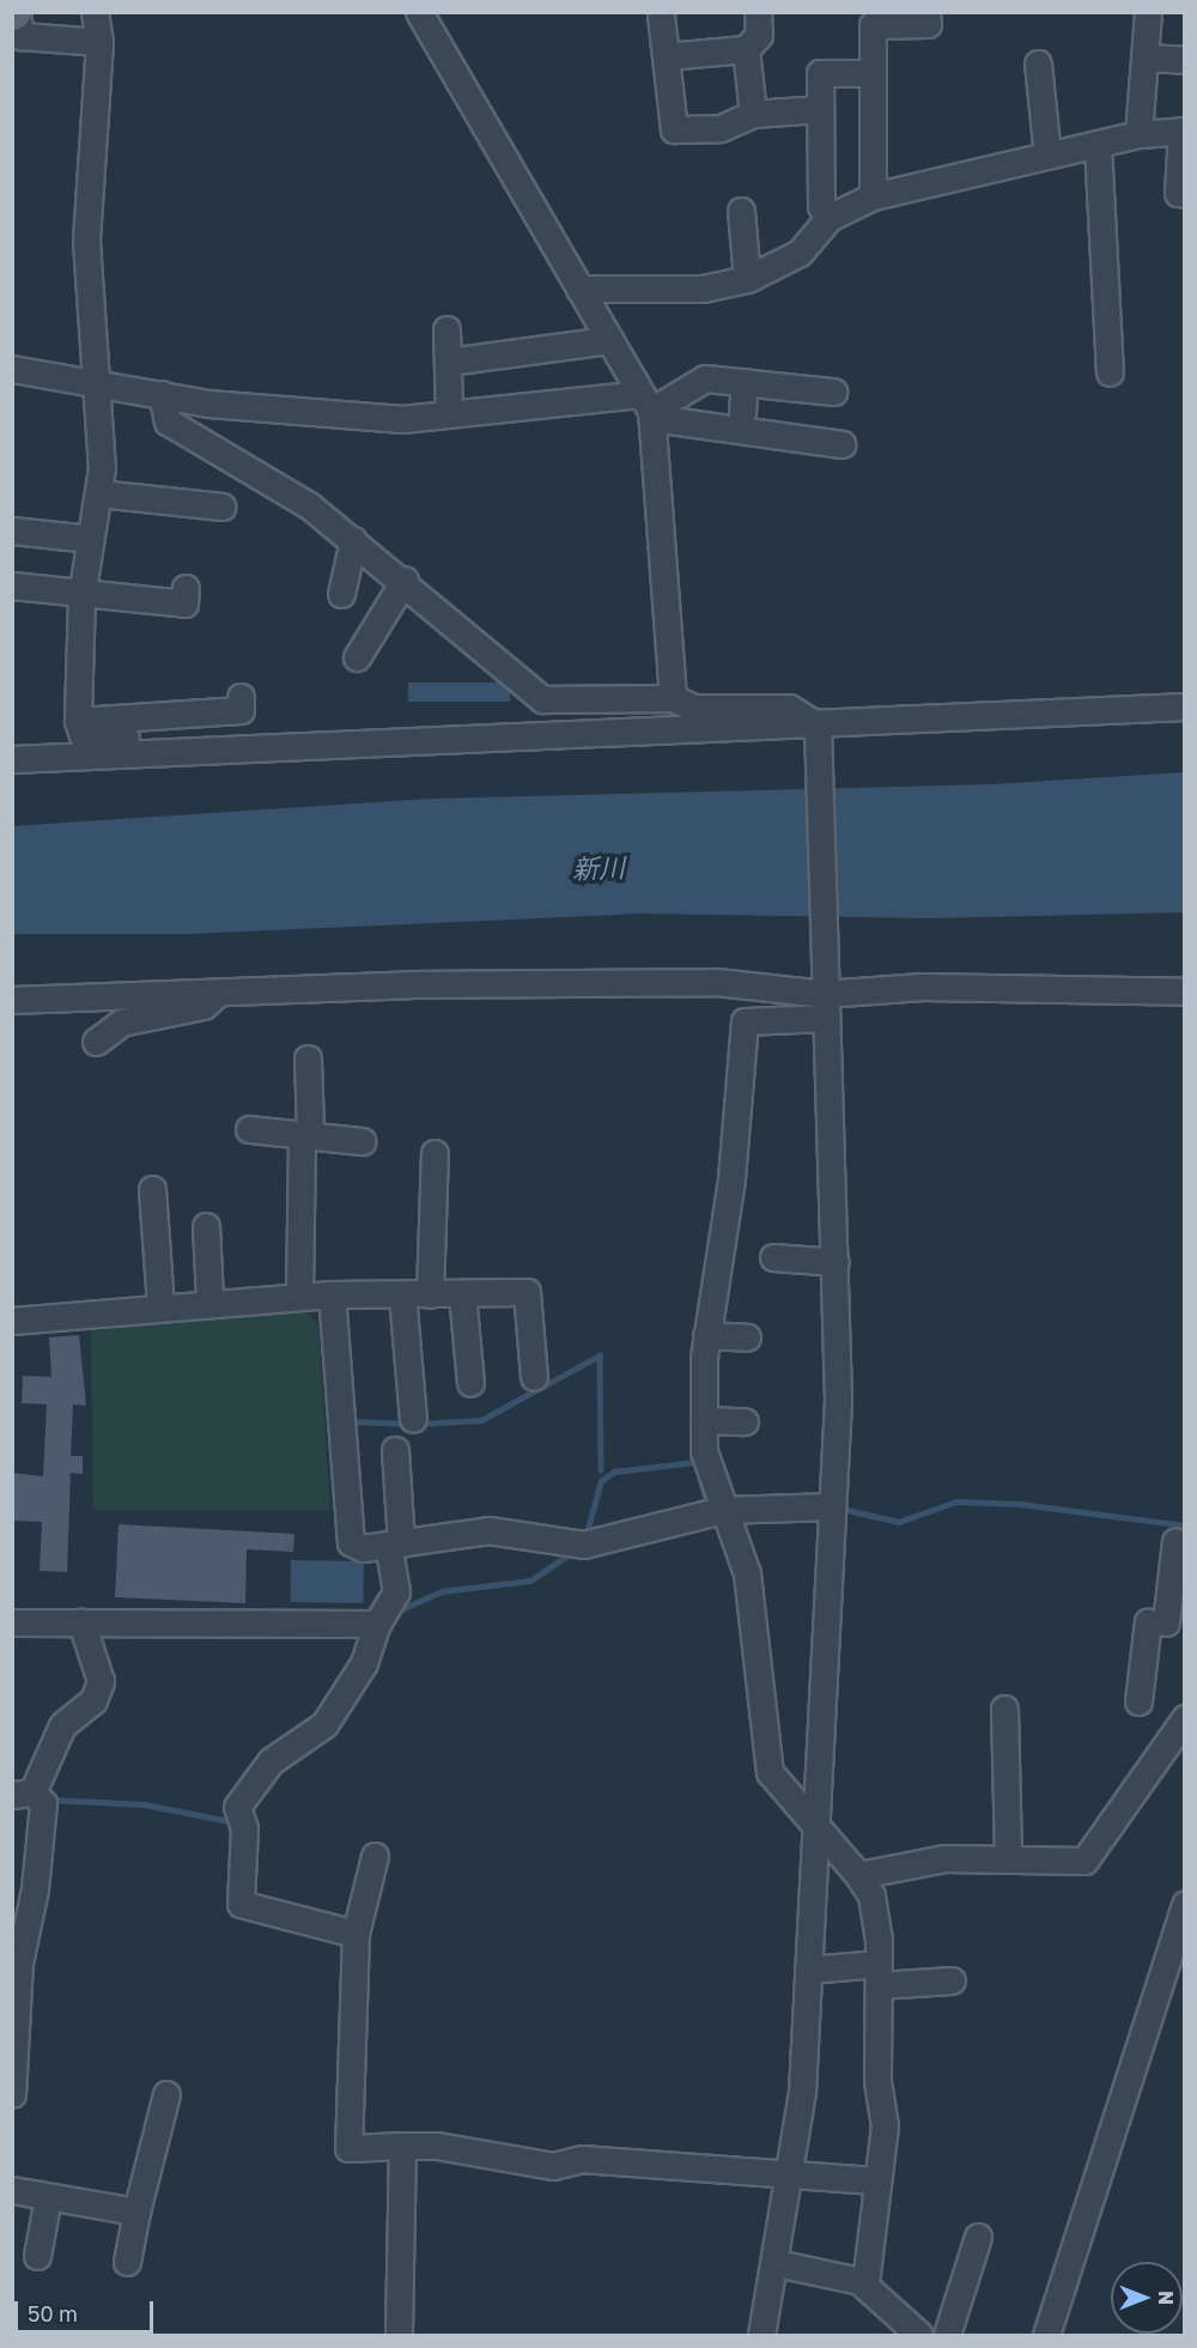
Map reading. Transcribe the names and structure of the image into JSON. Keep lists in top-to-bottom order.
{
  "water": ["新川"],
  "scale_bar": "50 m",
  "north": "right"
}
